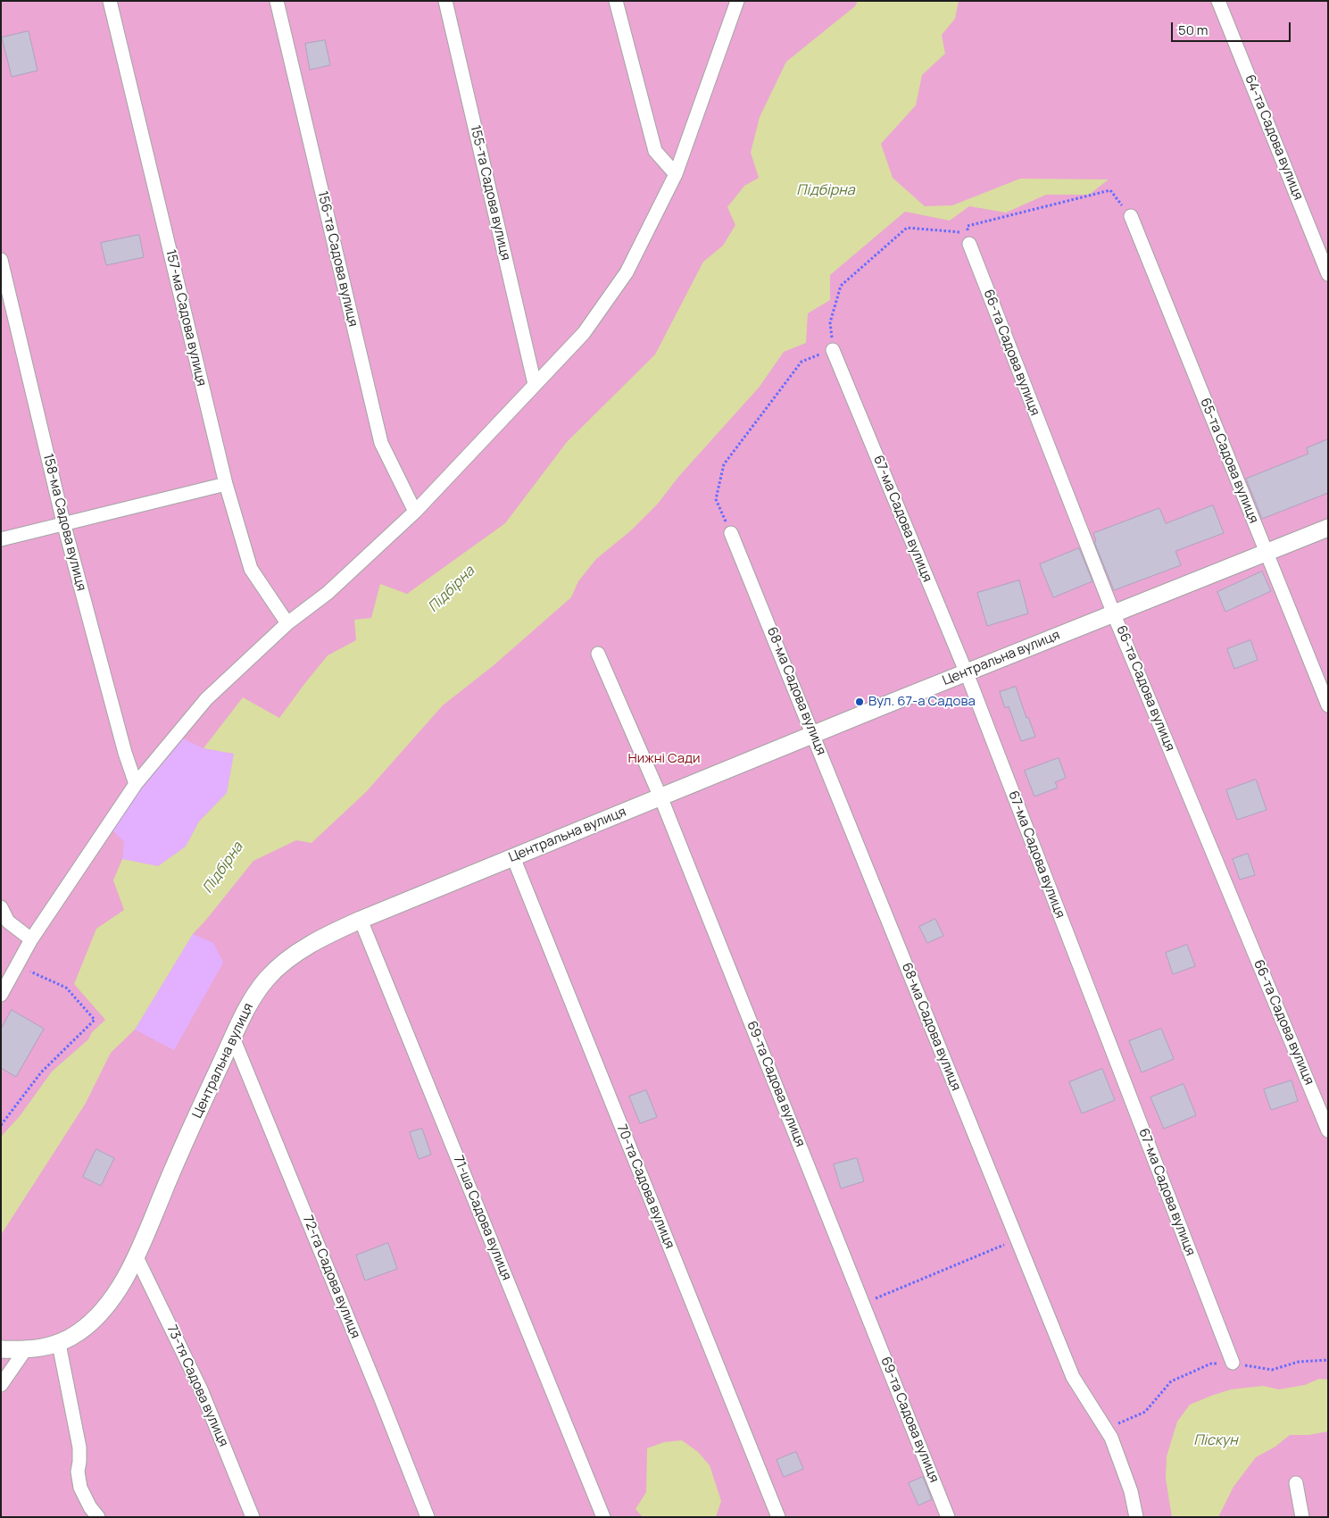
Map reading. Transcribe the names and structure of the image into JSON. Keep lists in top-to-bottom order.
{
  "streets": {
    "street": [
      "64-та Садова вулиця",
      "155-та Садова вулиця",
      "156-та Садова вулиця",
      "157-ма Садова вулиця",
      "66-та Садова вулиця",
      "65-та Садова вулиця",
      "67-ма Садова вулиця",
      "158-ма Садова вулиця",
      "Центральна вулиця",
      "68-ма Садова вулиця",
      "69-та Садова вулиця",
      "70-та Садова вулиця",
      "71-ша Садова вулиця",
      "72-га Садова вулиця",
      "73-тя Садова вулиця"
    ]
  },
  "crossings": [
    ["66-та Садова вулиця", "Центральна вулиця"],
    ["65-та Садова вулиця", "Центральна вулиця"],
    ["67-ма Садова вулиця", "Центральна вулиця"],
    ["Центральна вулиця", "68-ма Садова вулиця"],
    ["Центральна вулиця", "69-та Садова вулиця"],
    ["Центральна вулиця", "70-та Садова вулиця"],
    ["Центральна вулиця", "71-ша Садова вулиця"],
    ["Центральна вулиця", "72-га Садова вулиця"],
    ["Центральна вулиця", "73-тя Садова вулиця"]
  ],
  "water": ["Підбірна", "Піскун"],
  "parks": ["Нижні Сади"],
  "places": ["Вул. 67-а Садова"],
  "scale_bar": "50 m"
}
